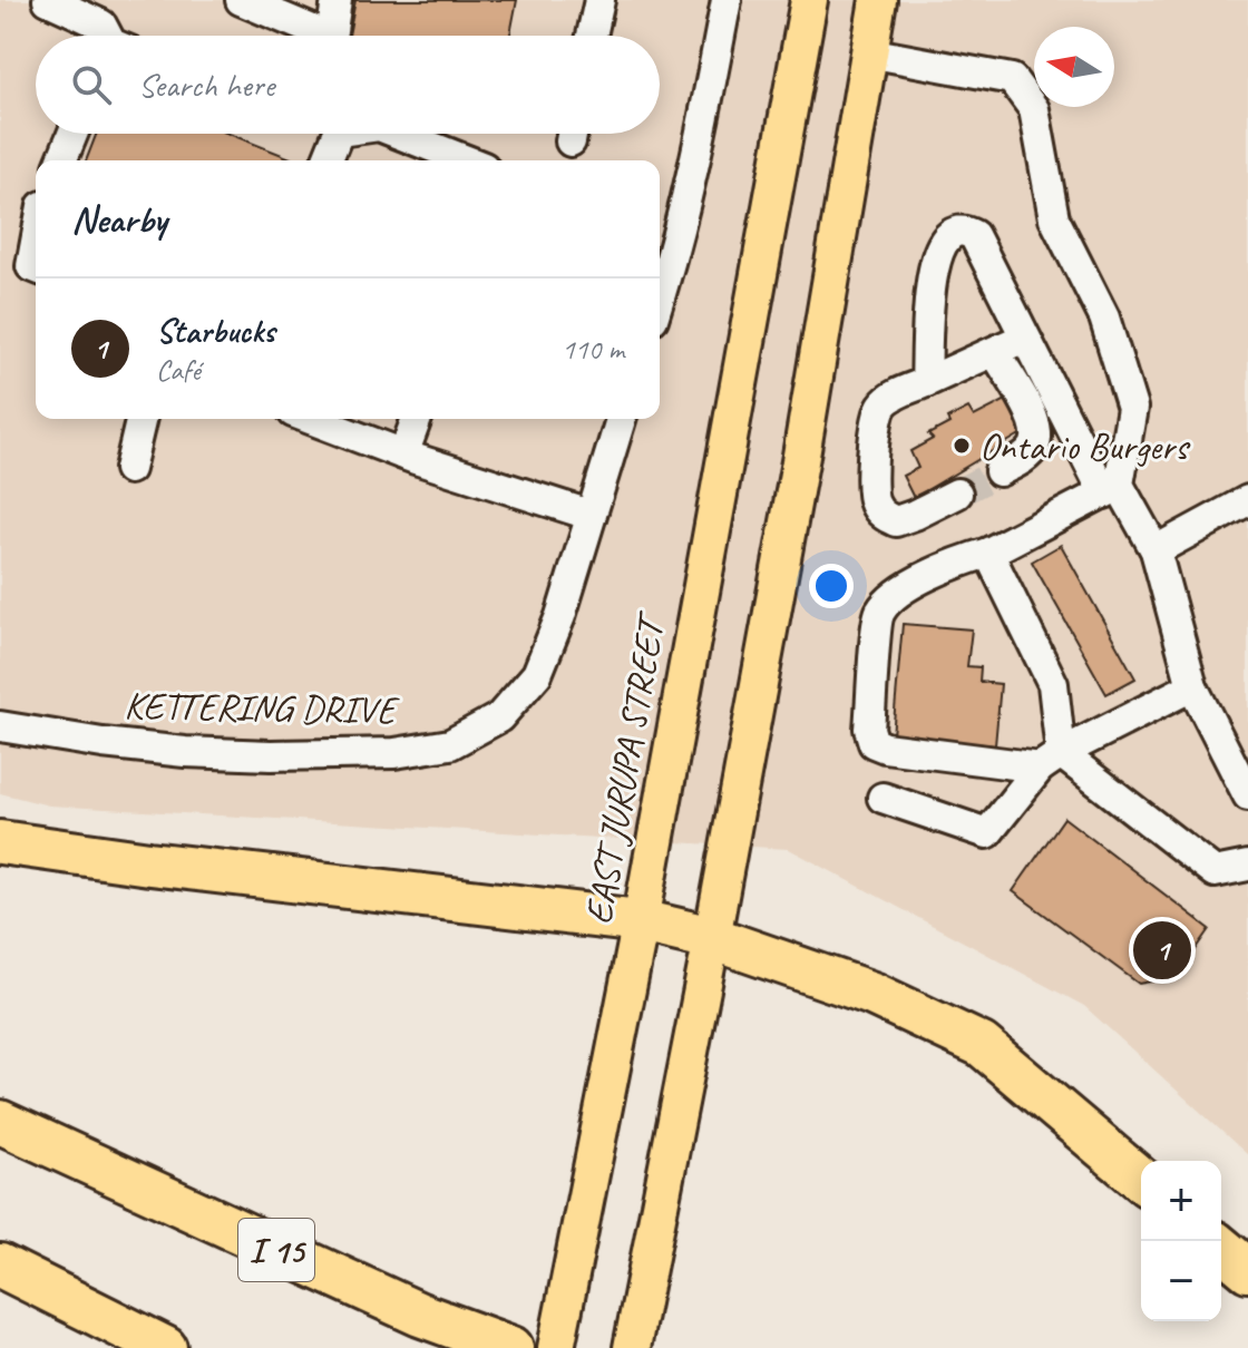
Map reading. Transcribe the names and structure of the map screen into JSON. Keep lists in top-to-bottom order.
{
  "streets": {
    "highway": ["I 15"],
    "main road": ["EAST JURUPA STREET"],
    "street": ["KETTERING DRIVE"]
  },
  "places": ["Ontario Burgers"],
  "north": "left",
  "page": {
    "search": "Search here",
    "heading": "Nearby",
    "list": [
      {
        "mark": "1",
        "name": "Starbucks",
        "note": "Café",
        "value": "110 m"
      }
    ],
    "pins": "1",
    "map_buttons": ["+", "−"]
  }
}
